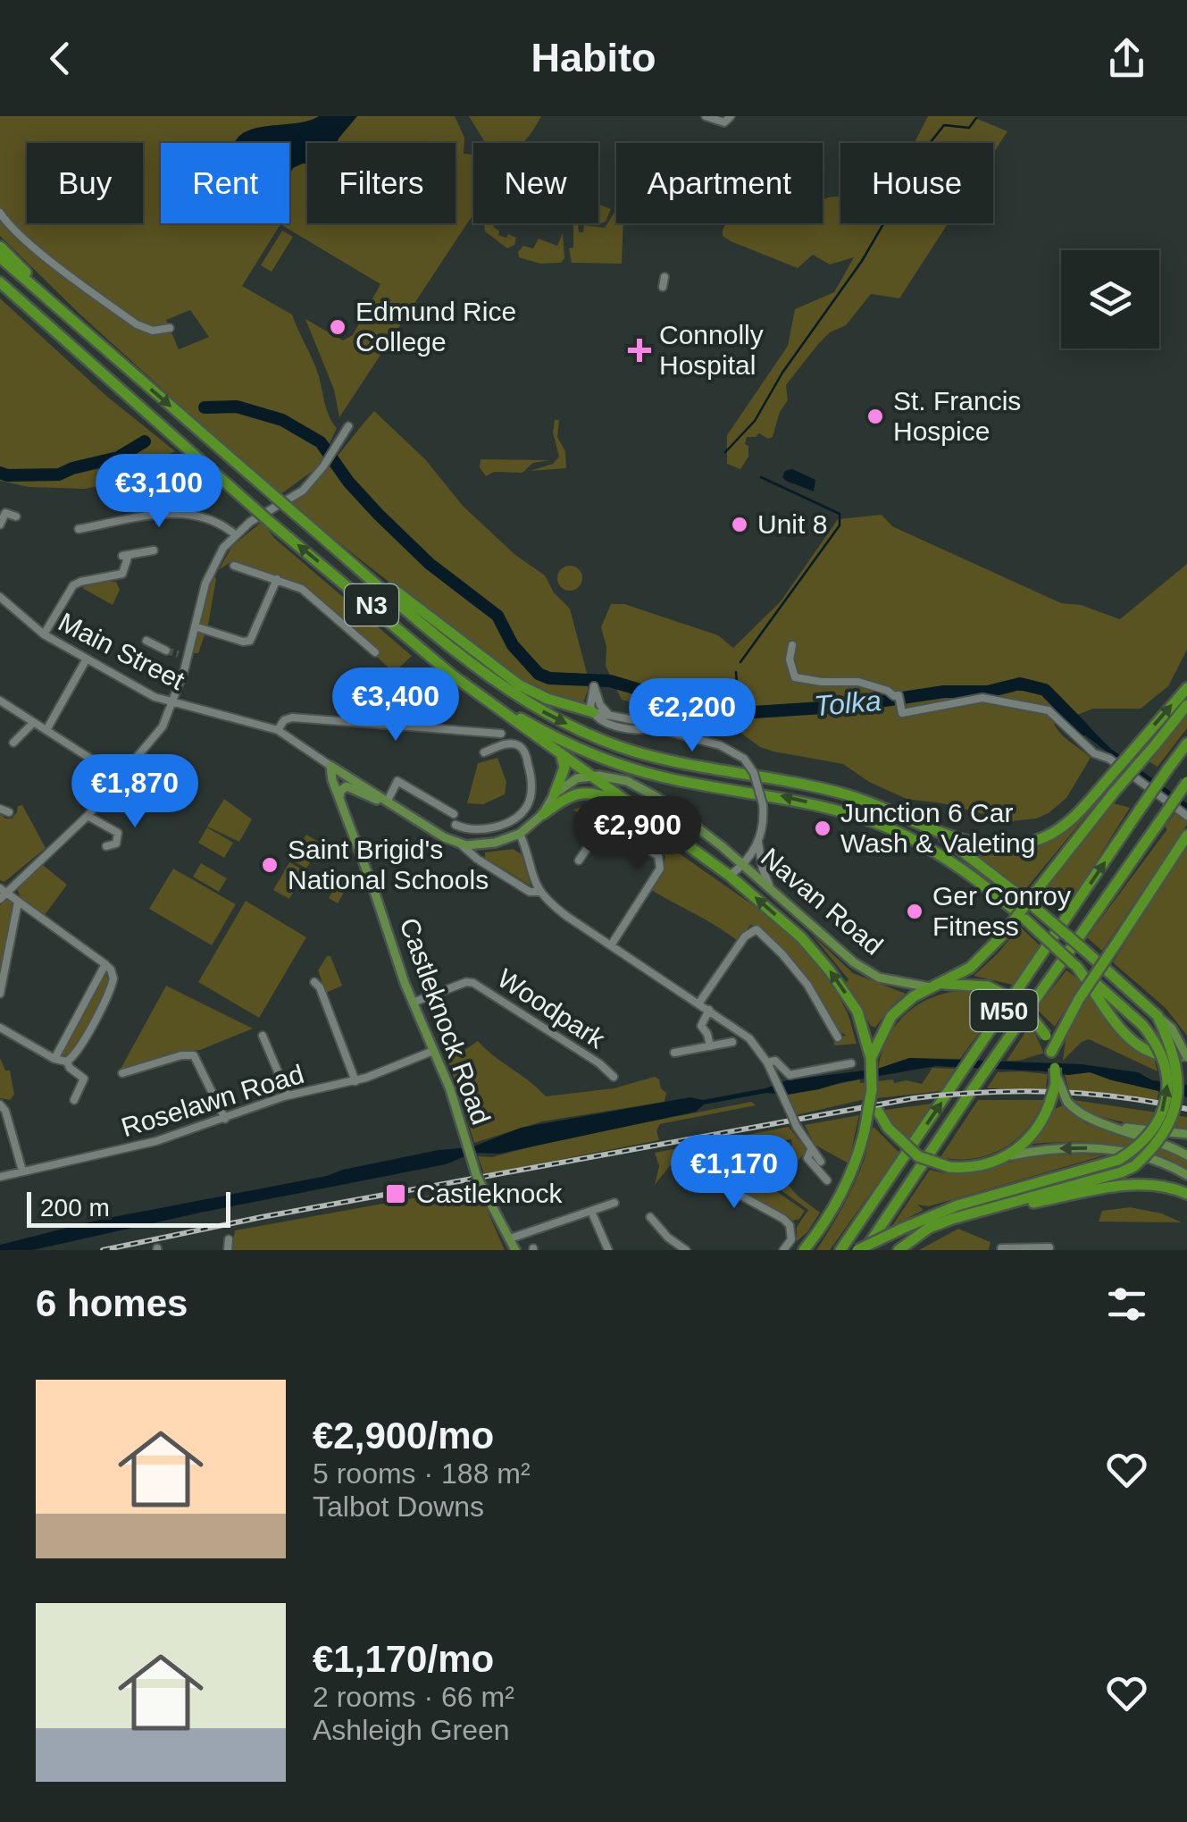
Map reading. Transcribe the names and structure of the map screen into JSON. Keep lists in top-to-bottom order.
{
  "streets": {
    "highway": ["N3", "Navan Road", "M50"],
    "main road": ["Castleknock Road"],
    "street": ["Main Street", "Woodpark", "Roselawn Road"]
  },
  "crossings": [
    ["N3", "Navan Road"],
    ["Main Street", "Castleknock Road"],
    ["Woodpark", "Castleknock Road"],
    ["Castleknock Road", "Roselawn Road"]
  ],
  "water": ["Tolka"],
  "places": {
    "other": [
      "Edmund Rice College",
      "St. Francis Hospice",
      "Unit 8",
      "Junction 6 Car Wash & Valeting",
      "Saint Brigid's National Schools",
      "Ger Conroy Fitness"
    ],
    "health": ["Connolly Hospital"],
    "transit": ["Castleknock"]
  },
  "scale_bar": "200 m",
  "page": {
    "header": "Habito",
    "chip": [
      "Buy",
      "Rent",
      "Filters",
      "New",
      "Apartment",
      "House"
    ],
    "price": [
      "€3,100",
      "€3,400",
      "€2,200",
      "€1,870",
      "€2,900",
      "€1,170"
    ],
    "scale": "200 m",
    "heading": "6 homes",
    "list": [
      {
        "name": "€2,900/mo",
        "note": "5 rooms · 188 m² · Talbot Downs"
      },
      {
        "name": "€1,170/mo",
        "note": "2 rooms · 66 m² · Ashleigh Green"
      }
    ]
  }
}
